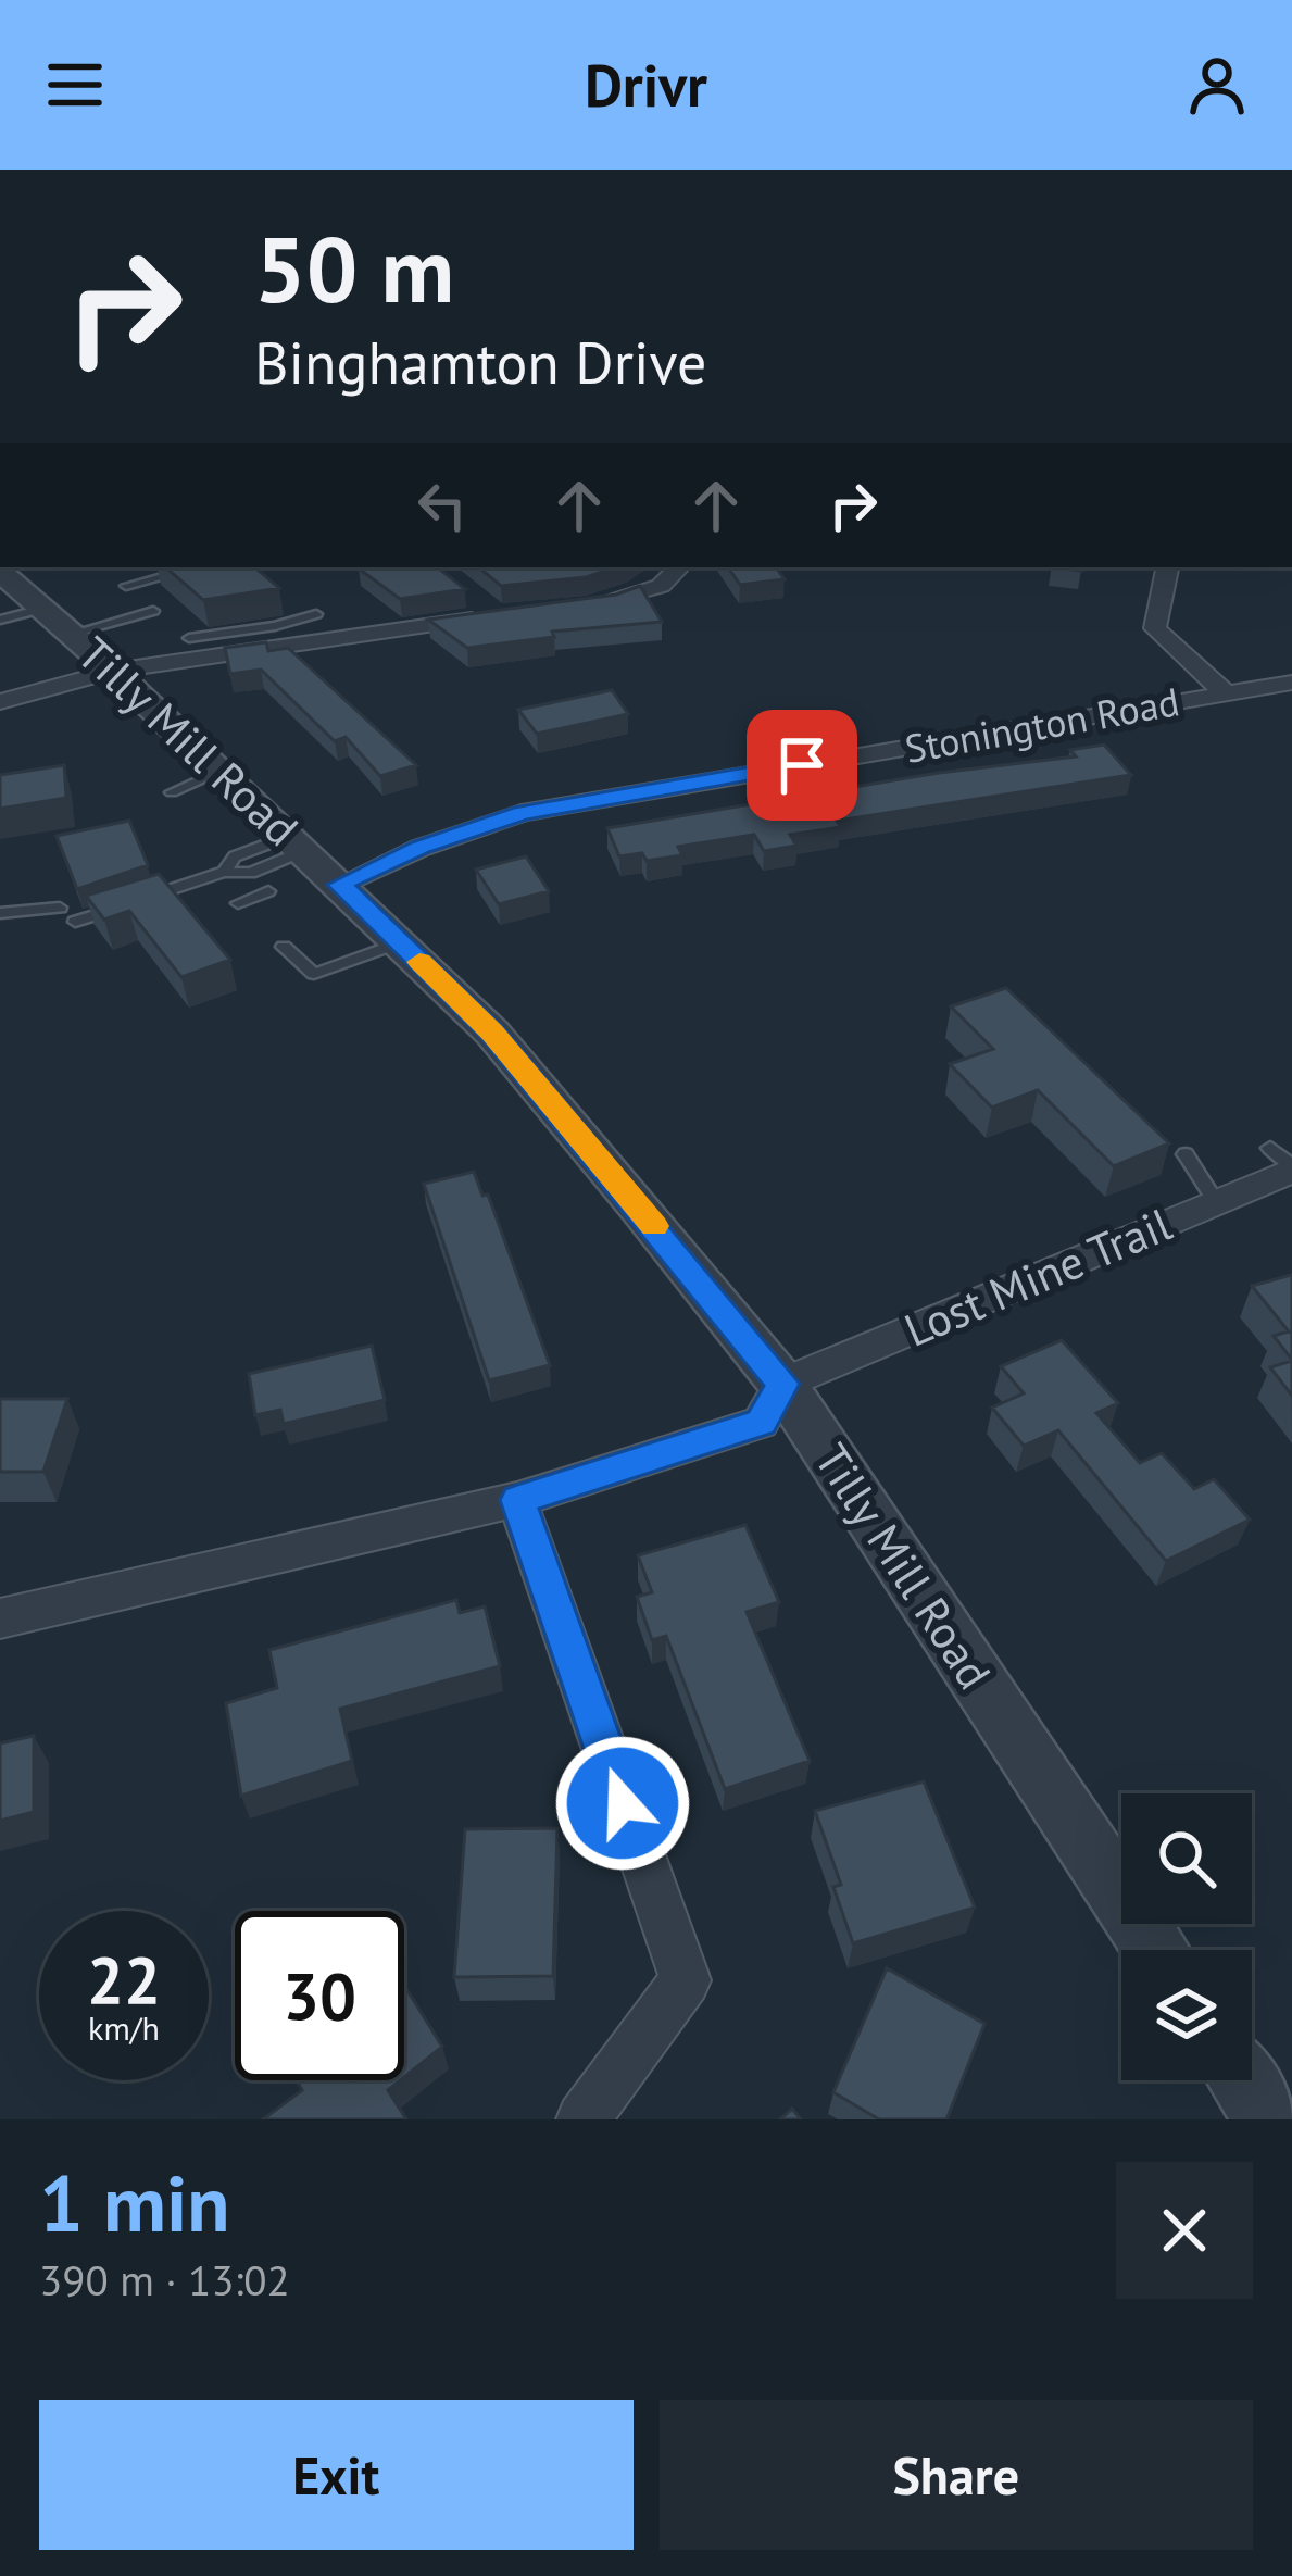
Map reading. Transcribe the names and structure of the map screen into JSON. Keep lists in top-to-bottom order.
{
  "streets": {
    "street": ["Stonington Road", "Tilly Mill Road", "Lost Mine Trail"]
  },
  "crossings": [
    ["Stonington Road", "Tilly Mill Road"],
    ["Tilly Mill Road", "Lost Mine Trail"]
  ],
  "page": {
    "header": "Drivr",
    "turn": ["50 m", "Binghamton Drive"],
    "speed": "22 km/h",
    "limit": "30",
    "heading": ["1 min", "390 m · 13:02"],
    "buttons": ["Exit", "Share"]
  }
}
